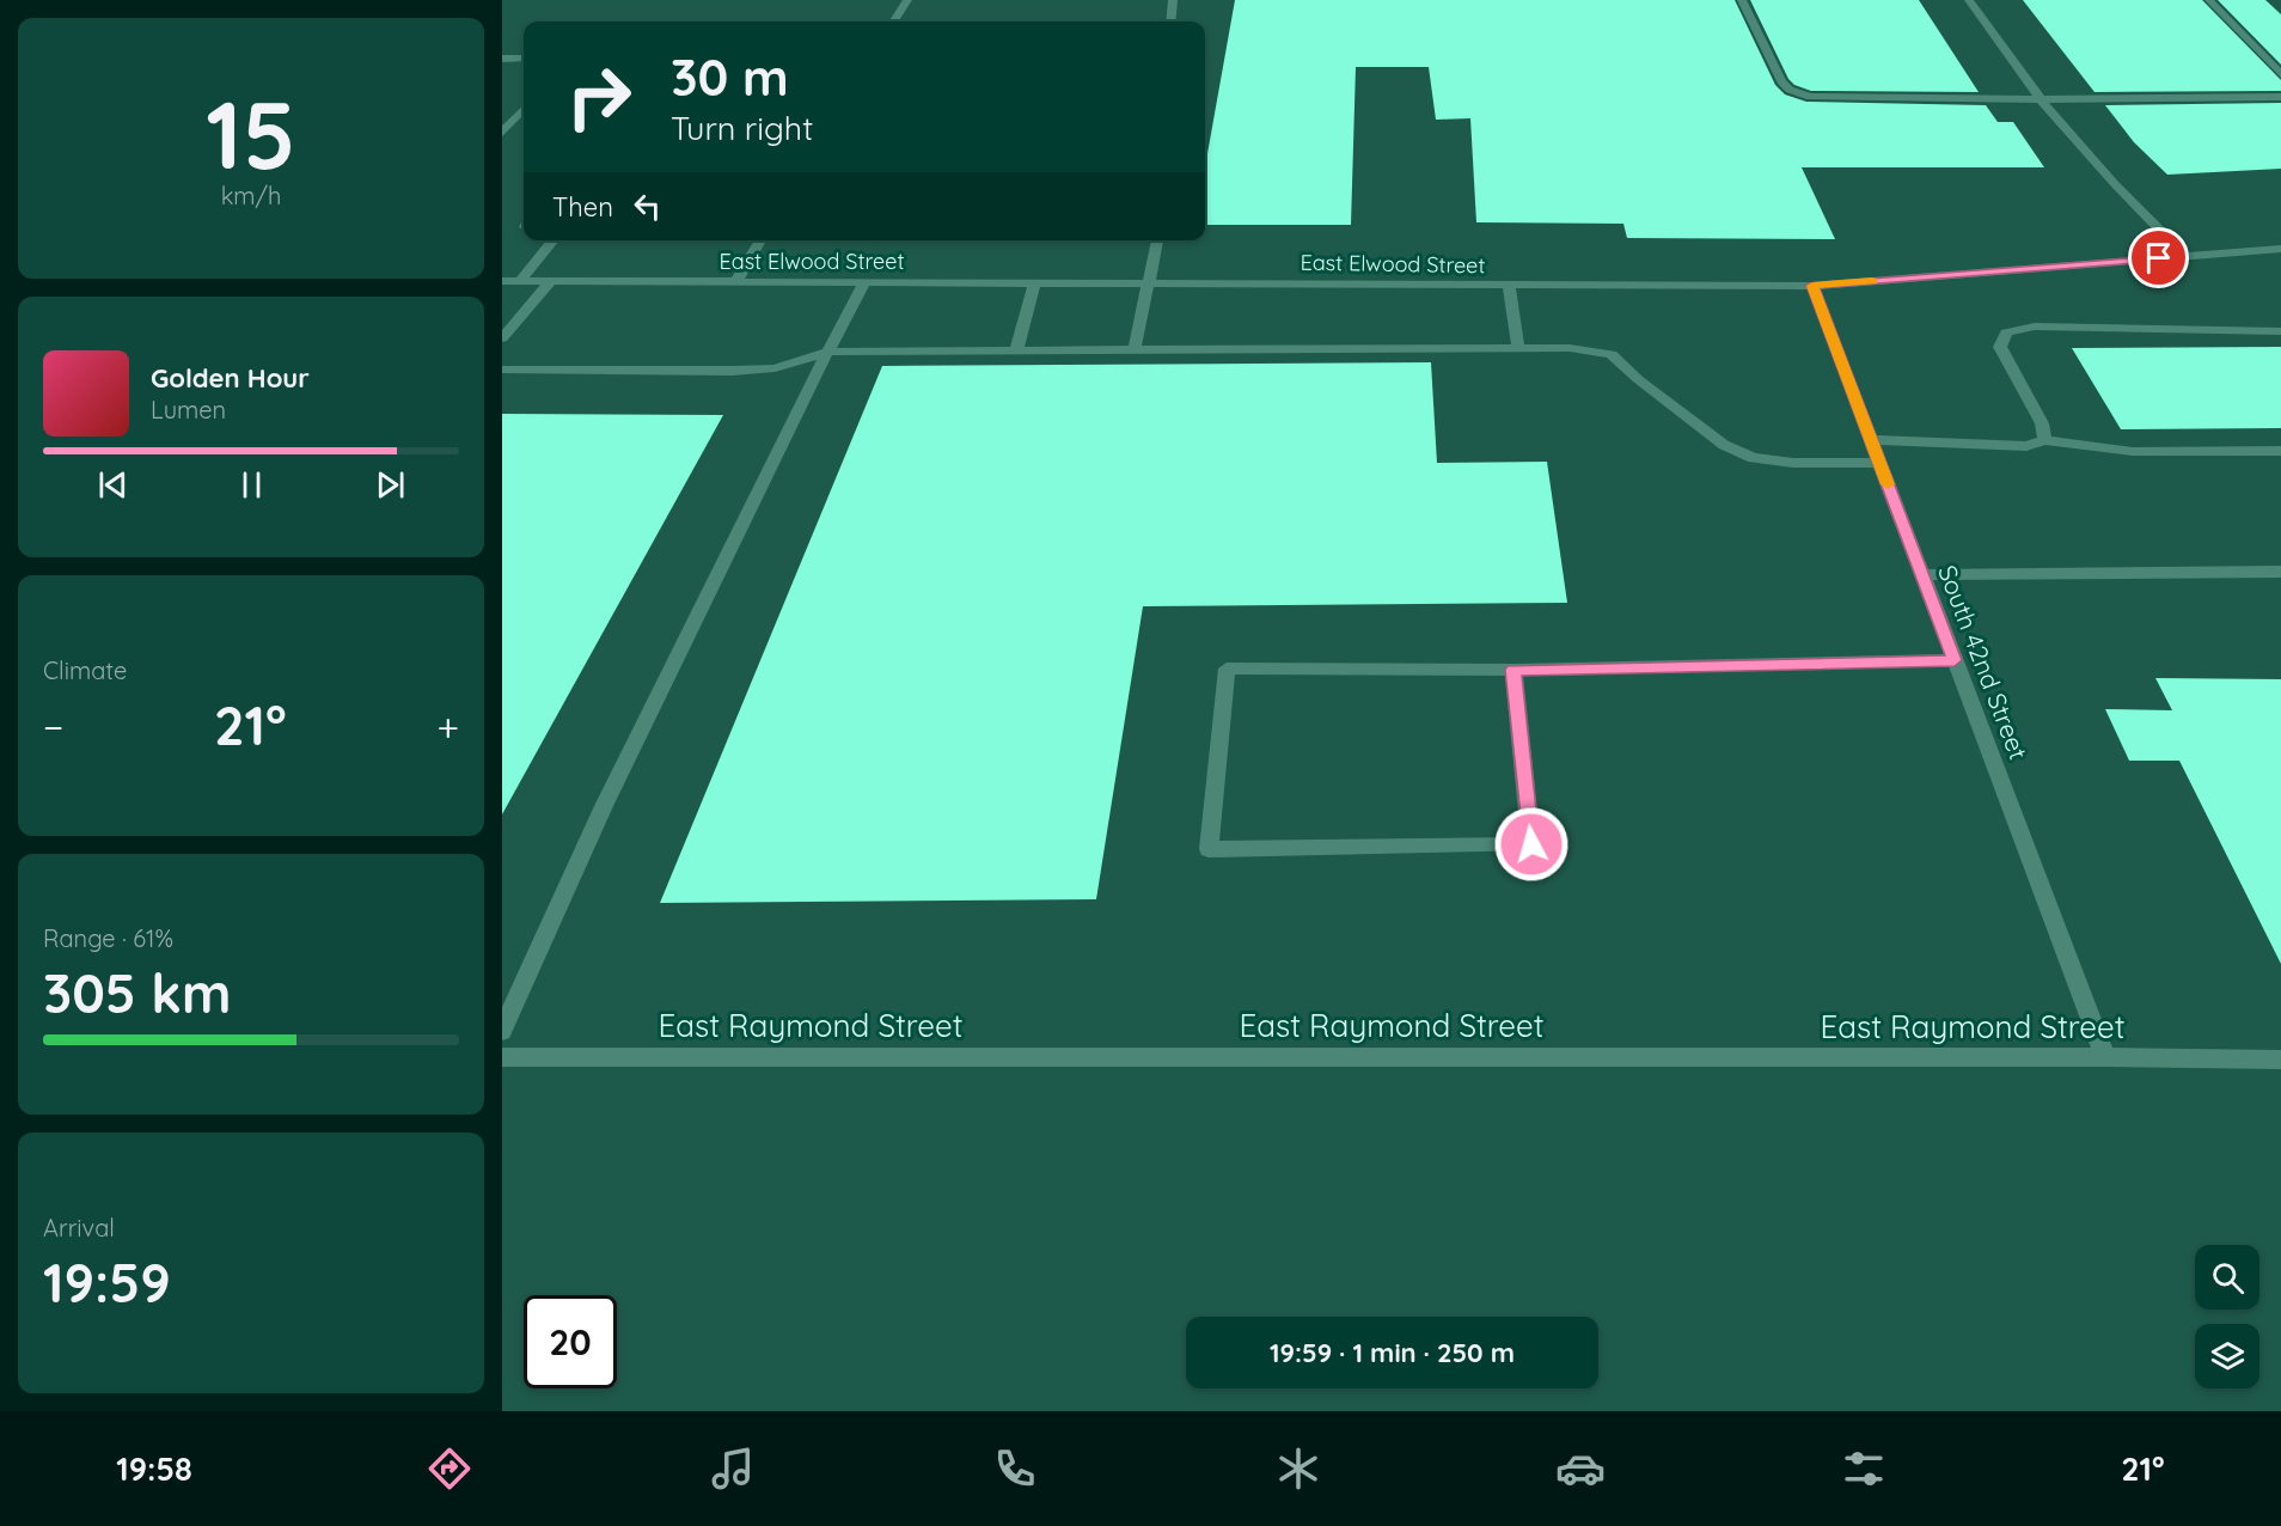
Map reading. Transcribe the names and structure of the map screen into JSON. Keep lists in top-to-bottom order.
{
  "streets": {
    "street": ["East Elwood Street", "South 42nd Street", "East Raymond Street"]
  },
  "crossings": [
    ["East Elwood Street", "South 42nd Street"],
    ["South 42nd Street", "East Raymond Street"]
  ],
  "page": {
    "tile": [
      ["15", "km/h"],
      "Climate",
      ["Range · 61%", "305 km"],
      ["Arrival", "19:59"]
    ],
    "turn": ["30 m", "Turn right"],
    "then": "Then",
    "song": ["Golden Hour", "Lumen"],
    "heat": ["−", "21°", "+"],
    "limit": "20",
    "trip": "19:59 · 1 min · 250 m",
    "tabs": ["19:58", "21°"]
  }
}
